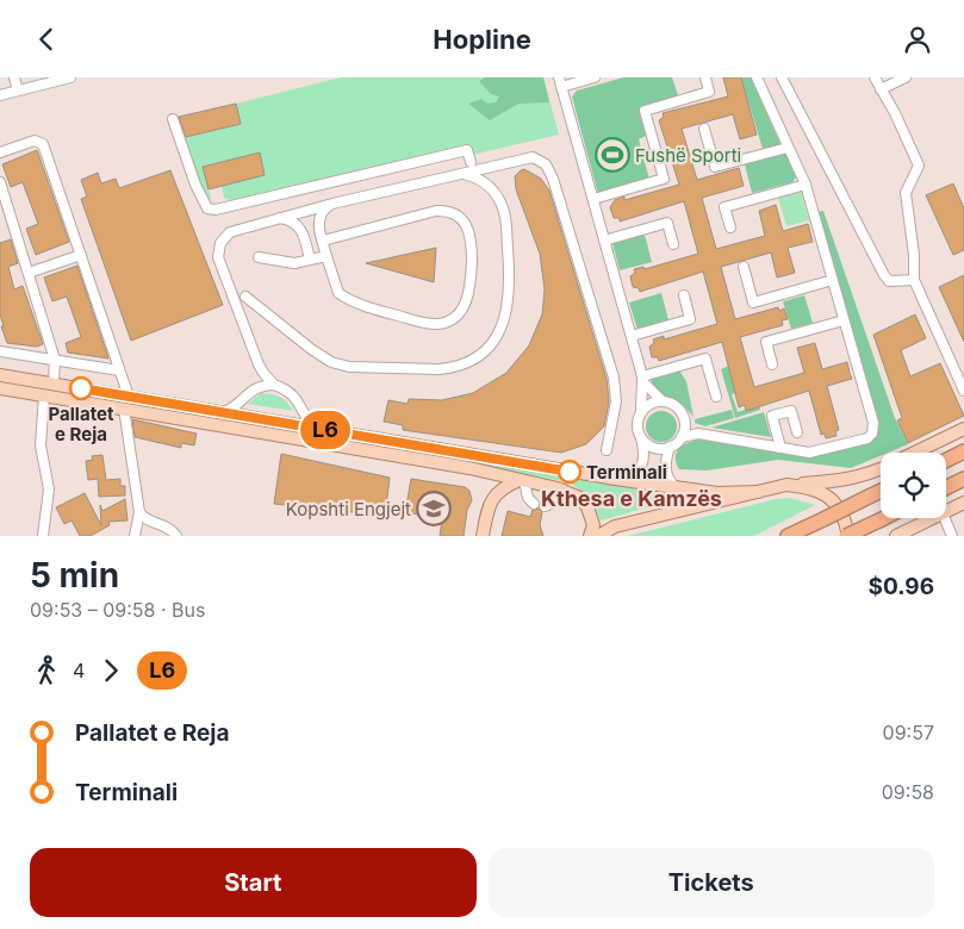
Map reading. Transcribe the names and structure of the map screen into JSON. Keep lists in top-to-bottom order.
{
  "districts": ["Kthesa e Kamzës"],
  "places": {
    "sports": ["Fushë Sporti"],
    "other": ["Pallatet e Reja", "Terminali"],
    "school or university": ["Kopshti Engjejt"]
  },
  "lines": ["bus line L6"],
  "page": {
    "header": "Hopline",
    "on_map": "L6",
    "heading": ["5 min", "09:53 – 09:58 · Bus", "$0.96"],
    "legs": ["4", "L6"],
    "list": [
      {
        "name": "Pallatet e Reja",
        "value": "09:57"
      },
      {
        "name": "Terminali",
        "value": "09:58"
      }
    ],
    "buttons": ["Start", "Tickets"]
  }
}
